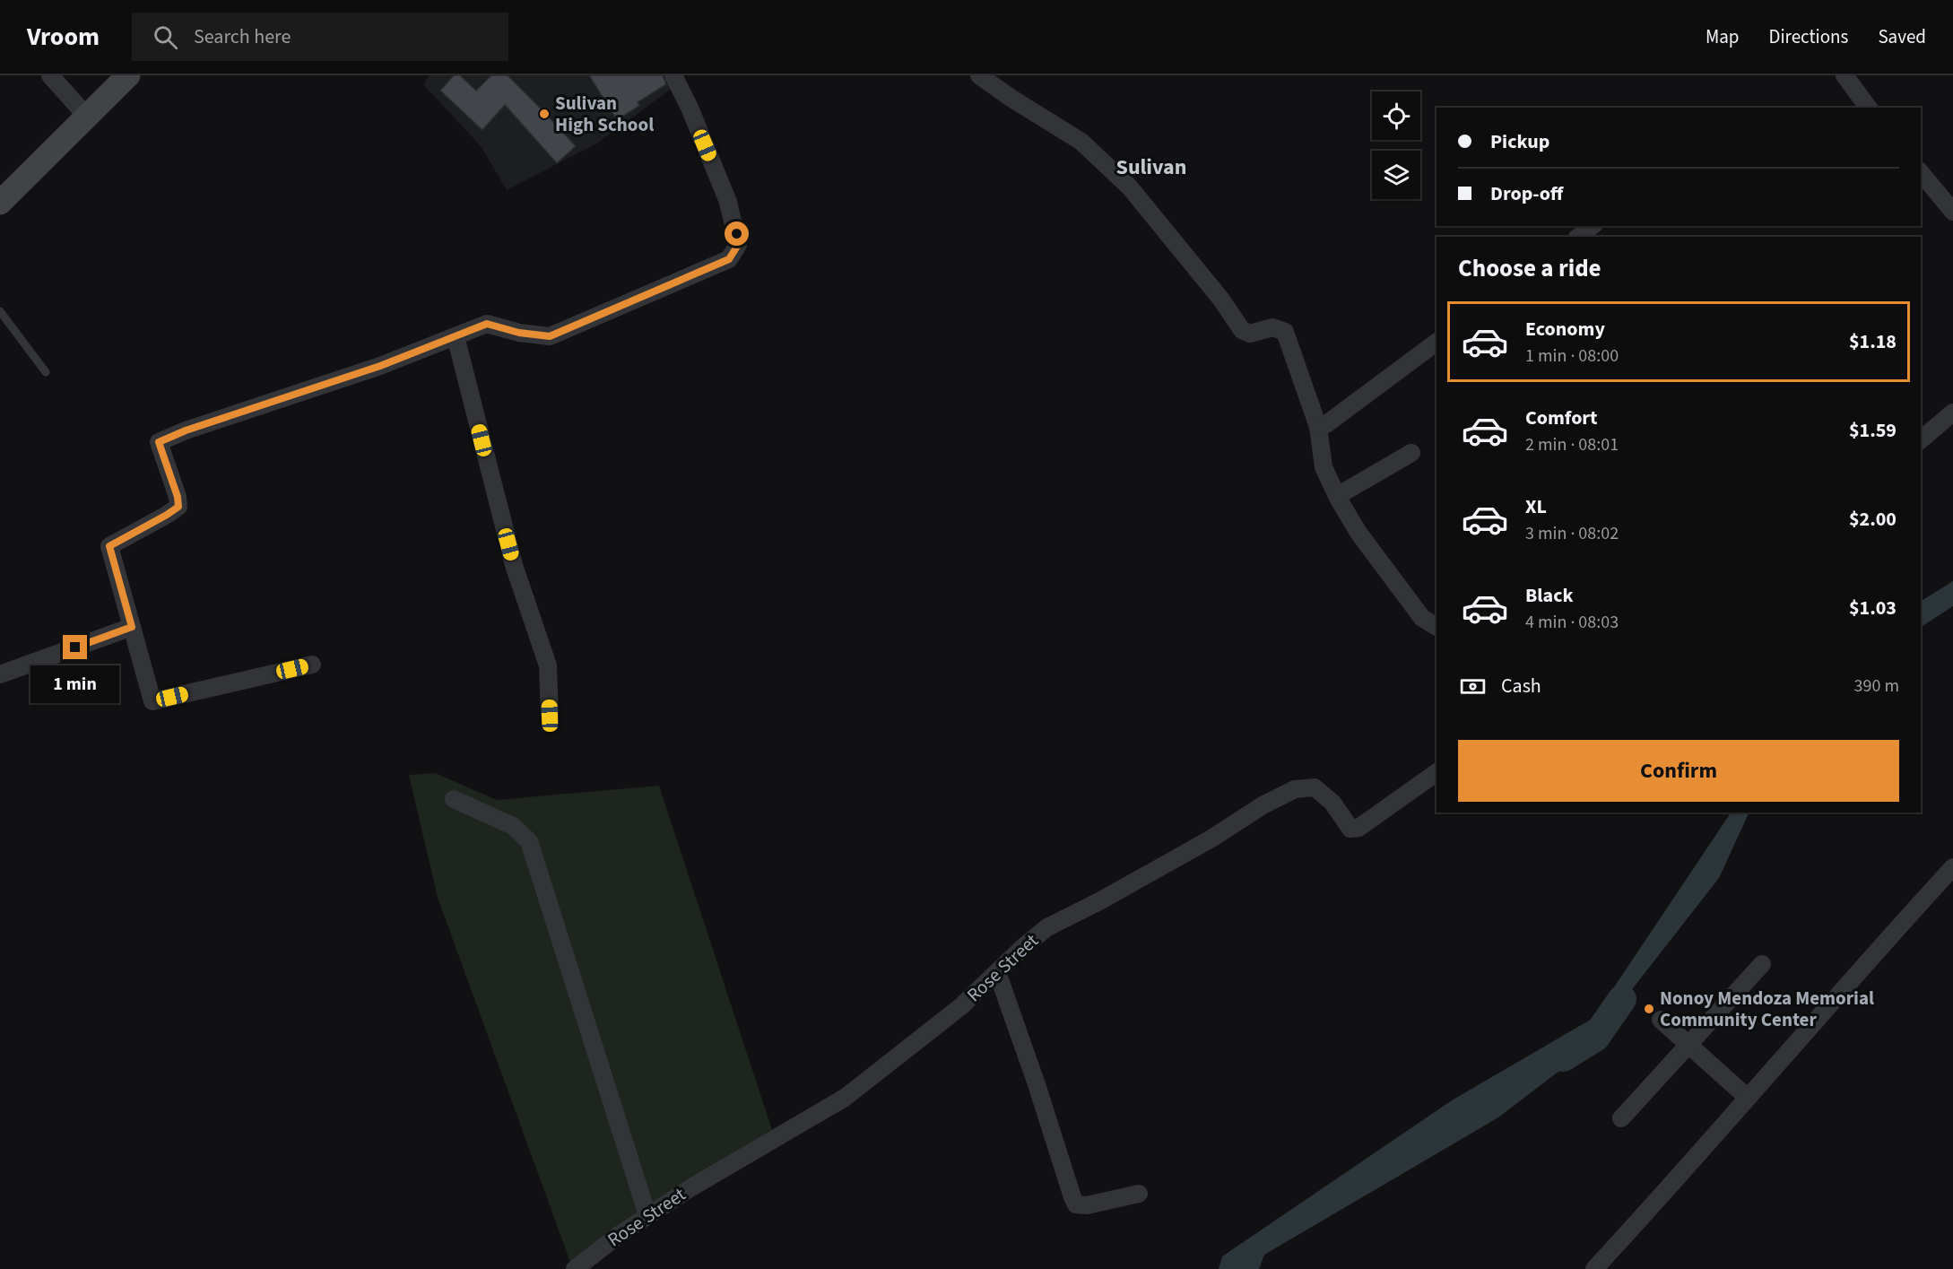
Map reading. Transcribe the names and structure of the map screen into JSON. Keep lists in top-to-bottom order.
{
  "streets": {
    "street": ["Rose Street"]
  },
  "districts": ["Sulivan"],
  "places": ["Sulivan High School", "Nonoy Mendoza Memorial Community Center"],
  "page": {
    "header": "Vroom",
    "search": "Search here",
    "nav": ["Map", "Directions", "Saved"],
    "banner": ["Pickup", "Drop-off"],
    "heading": "Choose a ride",
    "list": [
      {
        "name": "Economy",
        "note": "1 min · 08:00",
        "value": "$1.18"
      },
      {
        "name": "Comfort",
        "note": "2 min · 08:01",
        "value": "$1.59"
      },
      {
        "name": "XL",
        "note": "3 min · 08:02",
        "value": "$2.00"
      },
      {
        "name": "Black",
        "note": "4 min · 08:03",
        "value": "$1.03"
      }
    ],
    "pay": ["Cash", "390 m"],
    "bubble": "1 min",
    "buttons": "Confirm"
  }
}
